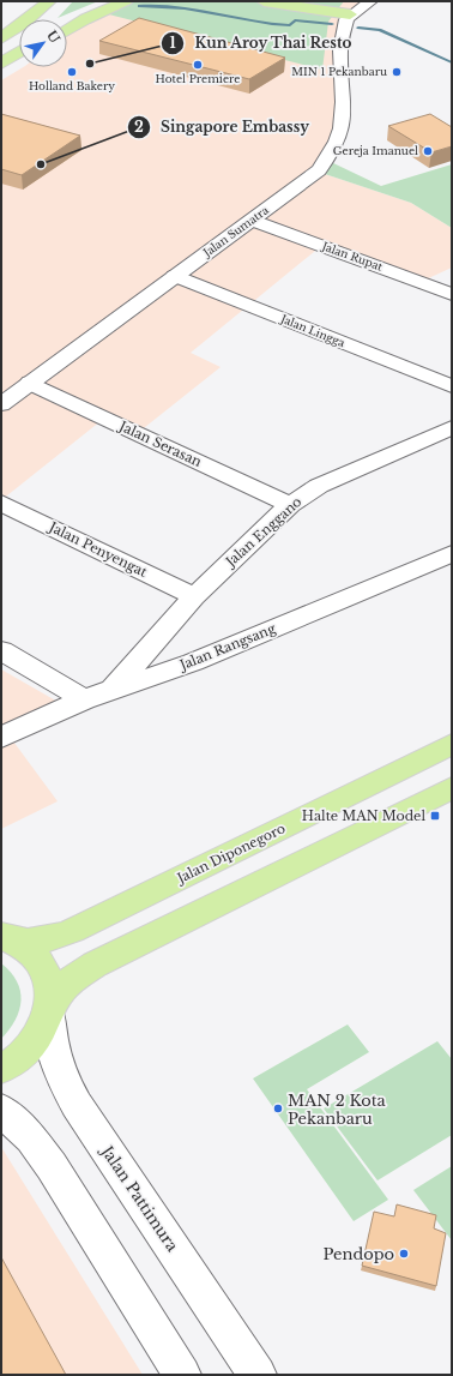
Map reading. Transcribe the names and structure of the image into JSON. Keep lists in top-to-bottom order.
{
  "streets": {
    "main road": ["Jalan Diponegoro"],
    "street": [
      "Jalan Sumatra",
      "Jalan Rupat",
      "Jalan Lingga",
      "Jalan Serasan",
      "Jalan Enggano",
      "Jalan Penyengat",
      "Jalan Rangsang",
      "Jalan Pattimura"
    ]
  },
  "crossings": [
    ["Jalan Sumatra", "Jalan Rupat"],
    ["Jalan Sumatra", "Jalan Lingga"],
    ["Jalan Sumatra", "Jalan Serasan"],
    ["Jalan Serasan", "Jalan Enggano"],
    ["Jalan Enggano", "Jalan Penyengat"],
    ["Jalan Enggano", "Jalan Rangsang"]
  ],
  "places": {
    "other": [
      "Kun Aroy Thai Resto",
      "Hotel Premiere",
      "Holland Bakery",
      "MIN 1 Pekanbaru",
      "Gereja Imanuel",
      "Singapore Embassy",
      "MAN 2 Kota Pekanbaru",
      "Pendopo"
    ],
    "transit": ["Halte MAN Model"]
  },
  "north": "top right"
}
